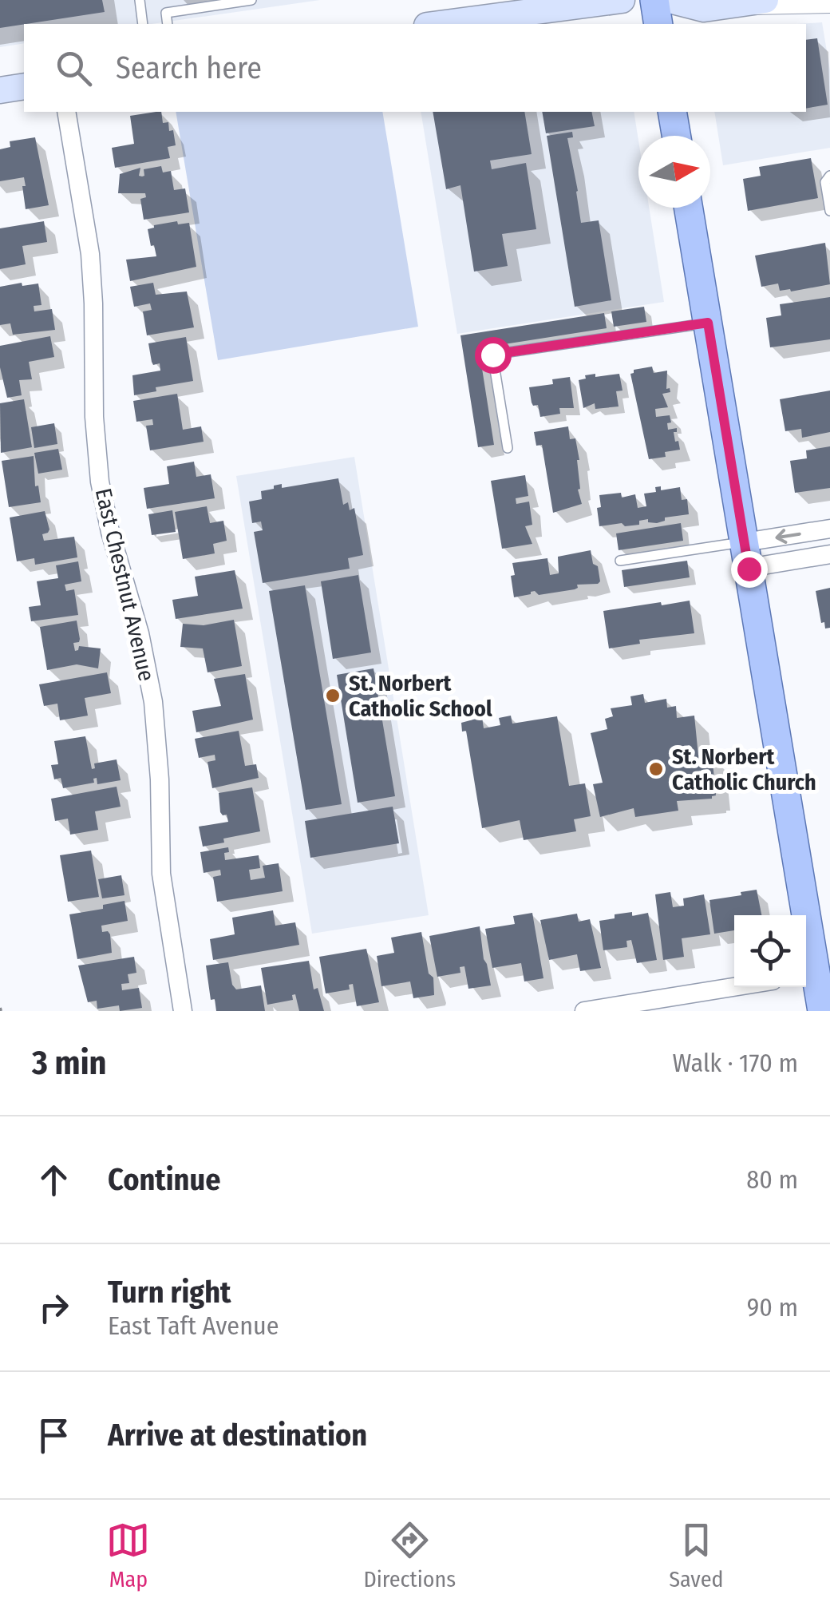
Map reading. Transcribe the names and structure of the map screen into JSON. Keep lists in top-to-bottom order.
{
  "streets": {
    "street": ["East Chestnut Avenue"]
  },
  "places": ["St. Norbert Catholic School", "St. Norbert Catholic Church"],
  "north": "right",
  "page": {
    "search": "Search here",
    "heading": ["3 min", "Walk · 170 m"],
    "list": [
      ["Continue", "80 m"],
      ["Turn right", "East Taft Avenue", "90 m"],
      "Arrive at destination"
    ],
    "nav": ["Map", "Directions", "Saved"]
  }
}
